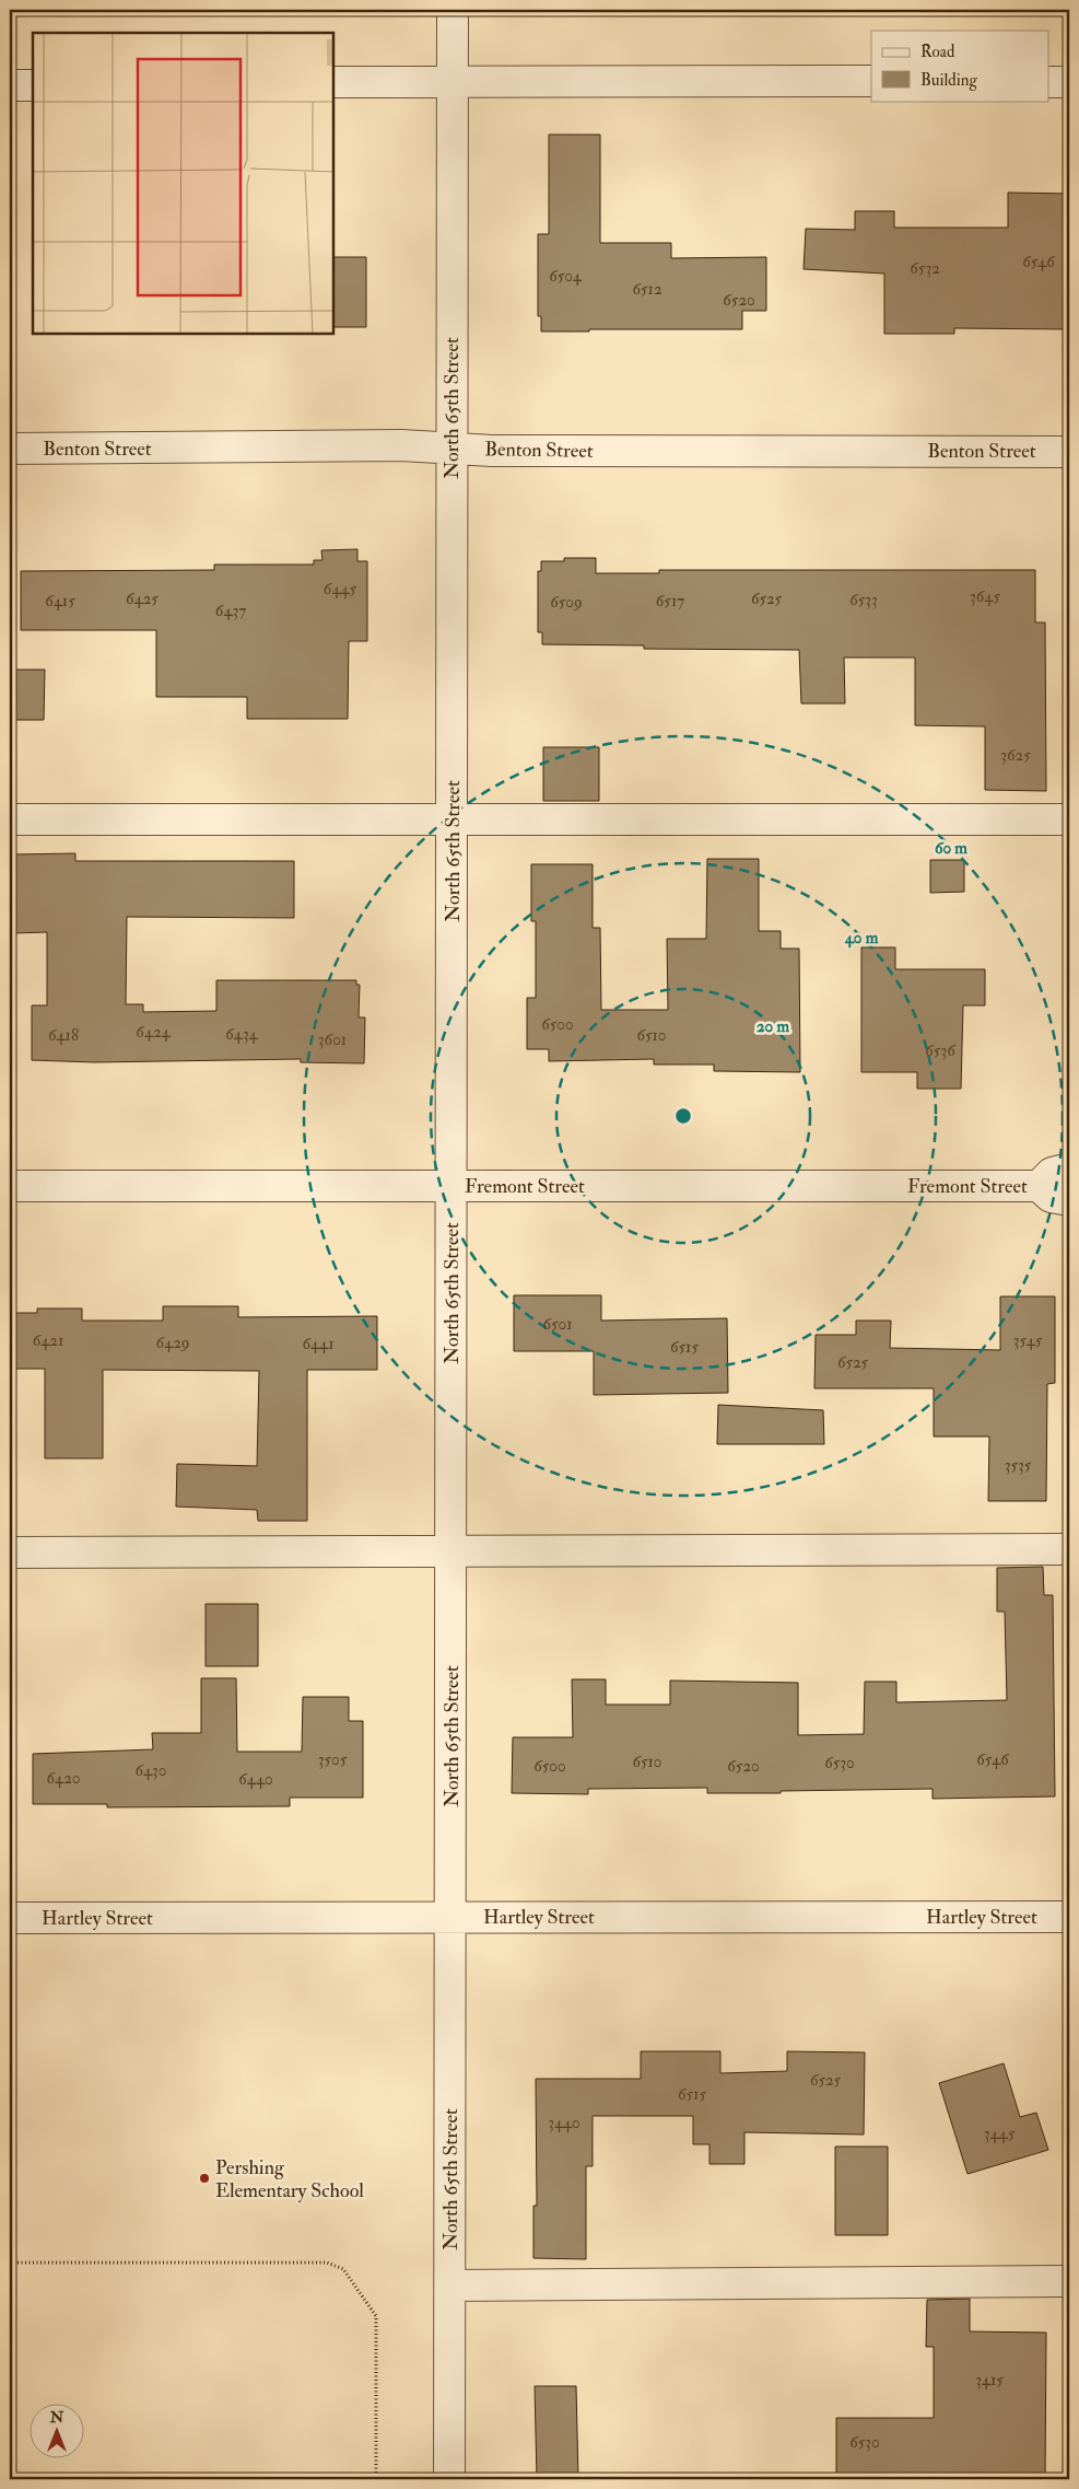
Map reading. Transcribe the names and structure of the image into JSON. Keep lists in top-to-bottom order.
{
  "streets": {
    "street": [
      "North 65th Street",
      "Benton Street",
      "Fremont Street",
      "Hartley Street"
    ]
  },
  "crossings": [
    ["North 65th Street", "Benton Street"],
    ["North 65th Street", "Fremont Street"],
    ["North 65th Street", "Hartley Street"]
  ],
  "places": ["Pershing Elementary School"],
  "house_numbers": [
    "6546",
    "6532",
    "6504",
    "6512",
    "6520",
    "6445",
    "3645",
    "6425",
    "6525",
    "6533",
    "6415",
    "6517",
    "6509",
    "6437",
    "3625",
    "6500",
    "6424",
    "6434",
    "6418",
    "6510",
    "3601",
    "6536",
    "6501",
    "6421",
    "3545",
    "6429",
    "6441",
    "6515",
    "6525",
    "3535",
    "3505",
    "6546",
    "6510",
    "6530",
    "6500",
    "6520",
    "6430",
    "6420",
    "6440",
    "6525",
    "6515",
    "3440",
    "3445",
    "3415",
    "6530"
  ],
  "legend": ["Road", "Building"],
  "north": "top",
  "rings": ["60 m", "40 m", "20 m"]
}
